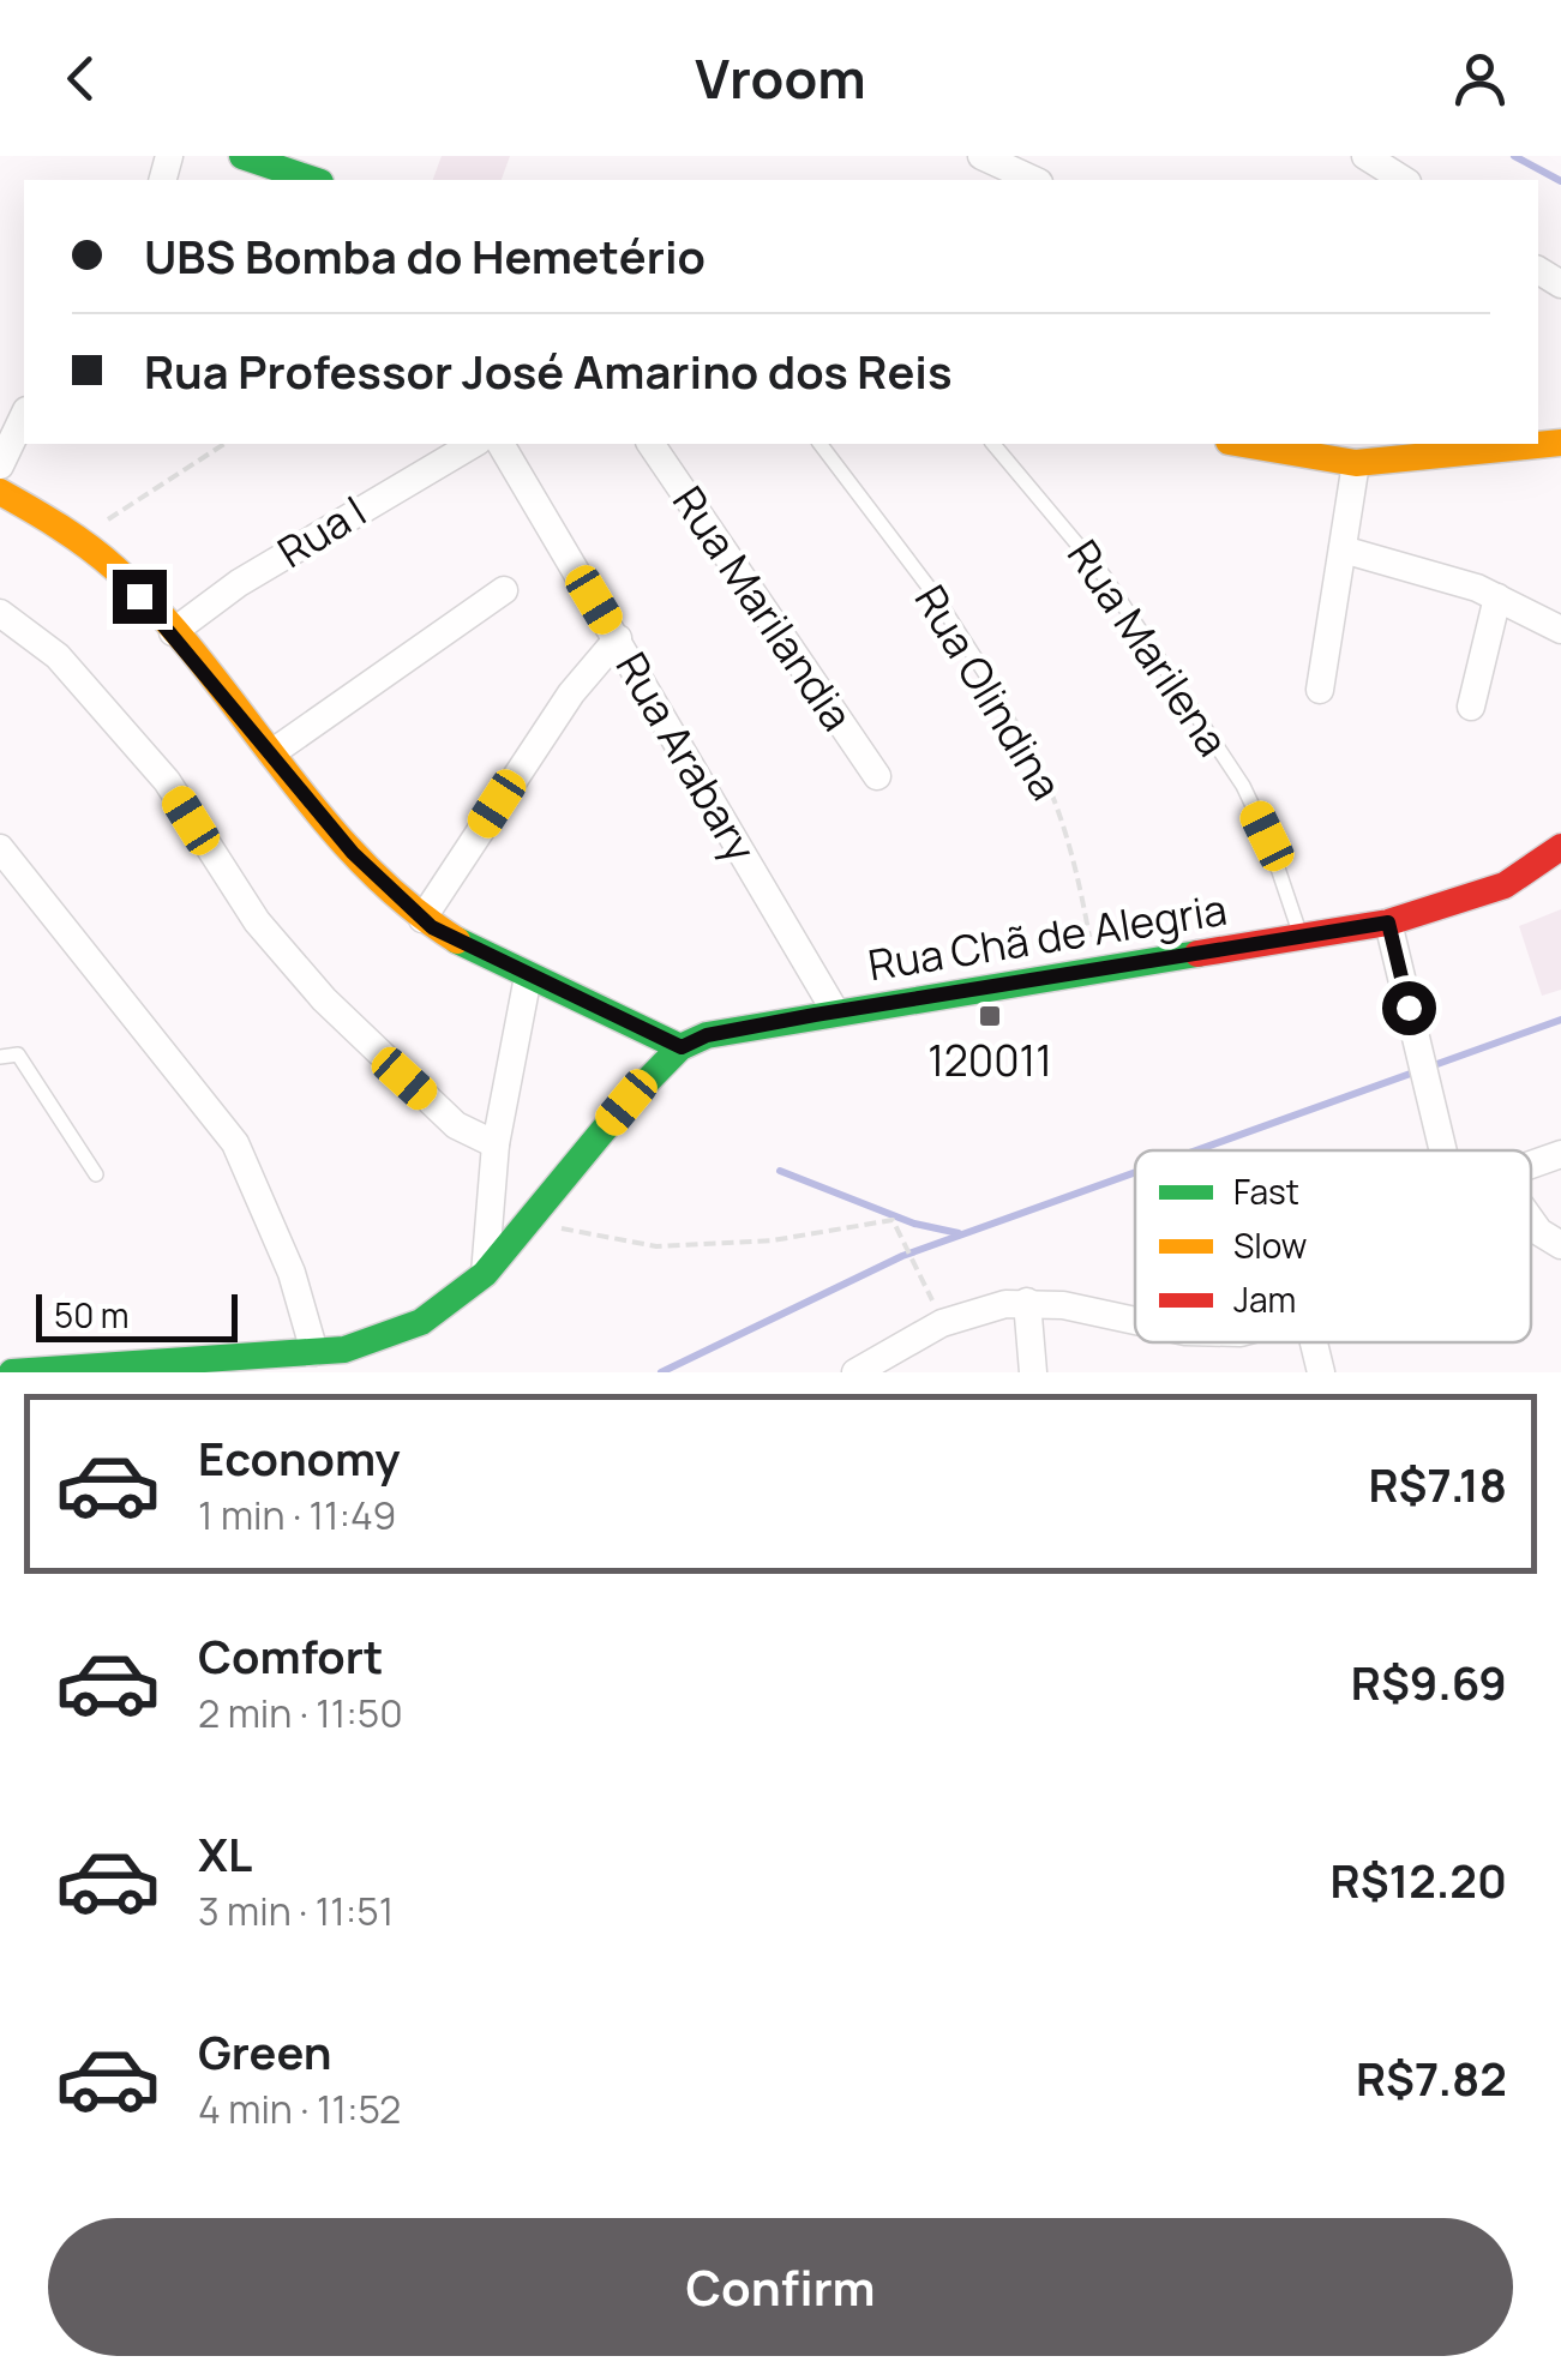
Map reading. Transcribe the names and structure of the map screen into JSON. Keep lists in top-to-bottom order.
{
  "streets": {
    "main road": ["Rua Chã de Alegria"],
    "street": ["Rua I", "Rua Marilandia", "Rua Arabary"],
    "lane": ["Rua Marilena", "Rua Olindina"]
  },
  "crossings": [
    ["Rua Marilena", "Rua Chã de Alegria"],
    ["Rua Olindina", "Rua Chã de Alegria"],
    ["Rua Arabary", "Rua Chã de Alegria"]
  ],
  "places": {
    "transit": ["120011"]
  },
  "legend": ["Fast", "Slow", "Jam"],
  "scale_bar": "50 m",
  "page": {
    "header": "Vroom",
    "banner": ["UBS Bomba do Hemetério", "Rua Professor José Amarino dos Reis"],
    "scale": "50 m",
    "list": [
      {
        "name": "Economy",
        "note": "1 min · 11:49",
        "value": "R$7.18"
      },
      {
        "name": "Comfort",
        "note": "2 min · 11:50",
        "value": "R$9.69"
      },
      {
        "name": "XL",
        "note": "3 min · 11:51",
        "value": "R$12.20"
      },
      {
        "name": "Green",
        "note": "4 min · 11:52",
        "value": "R$7.82"
      }
    ],
    "buttons": "Confirm"
  }
}
